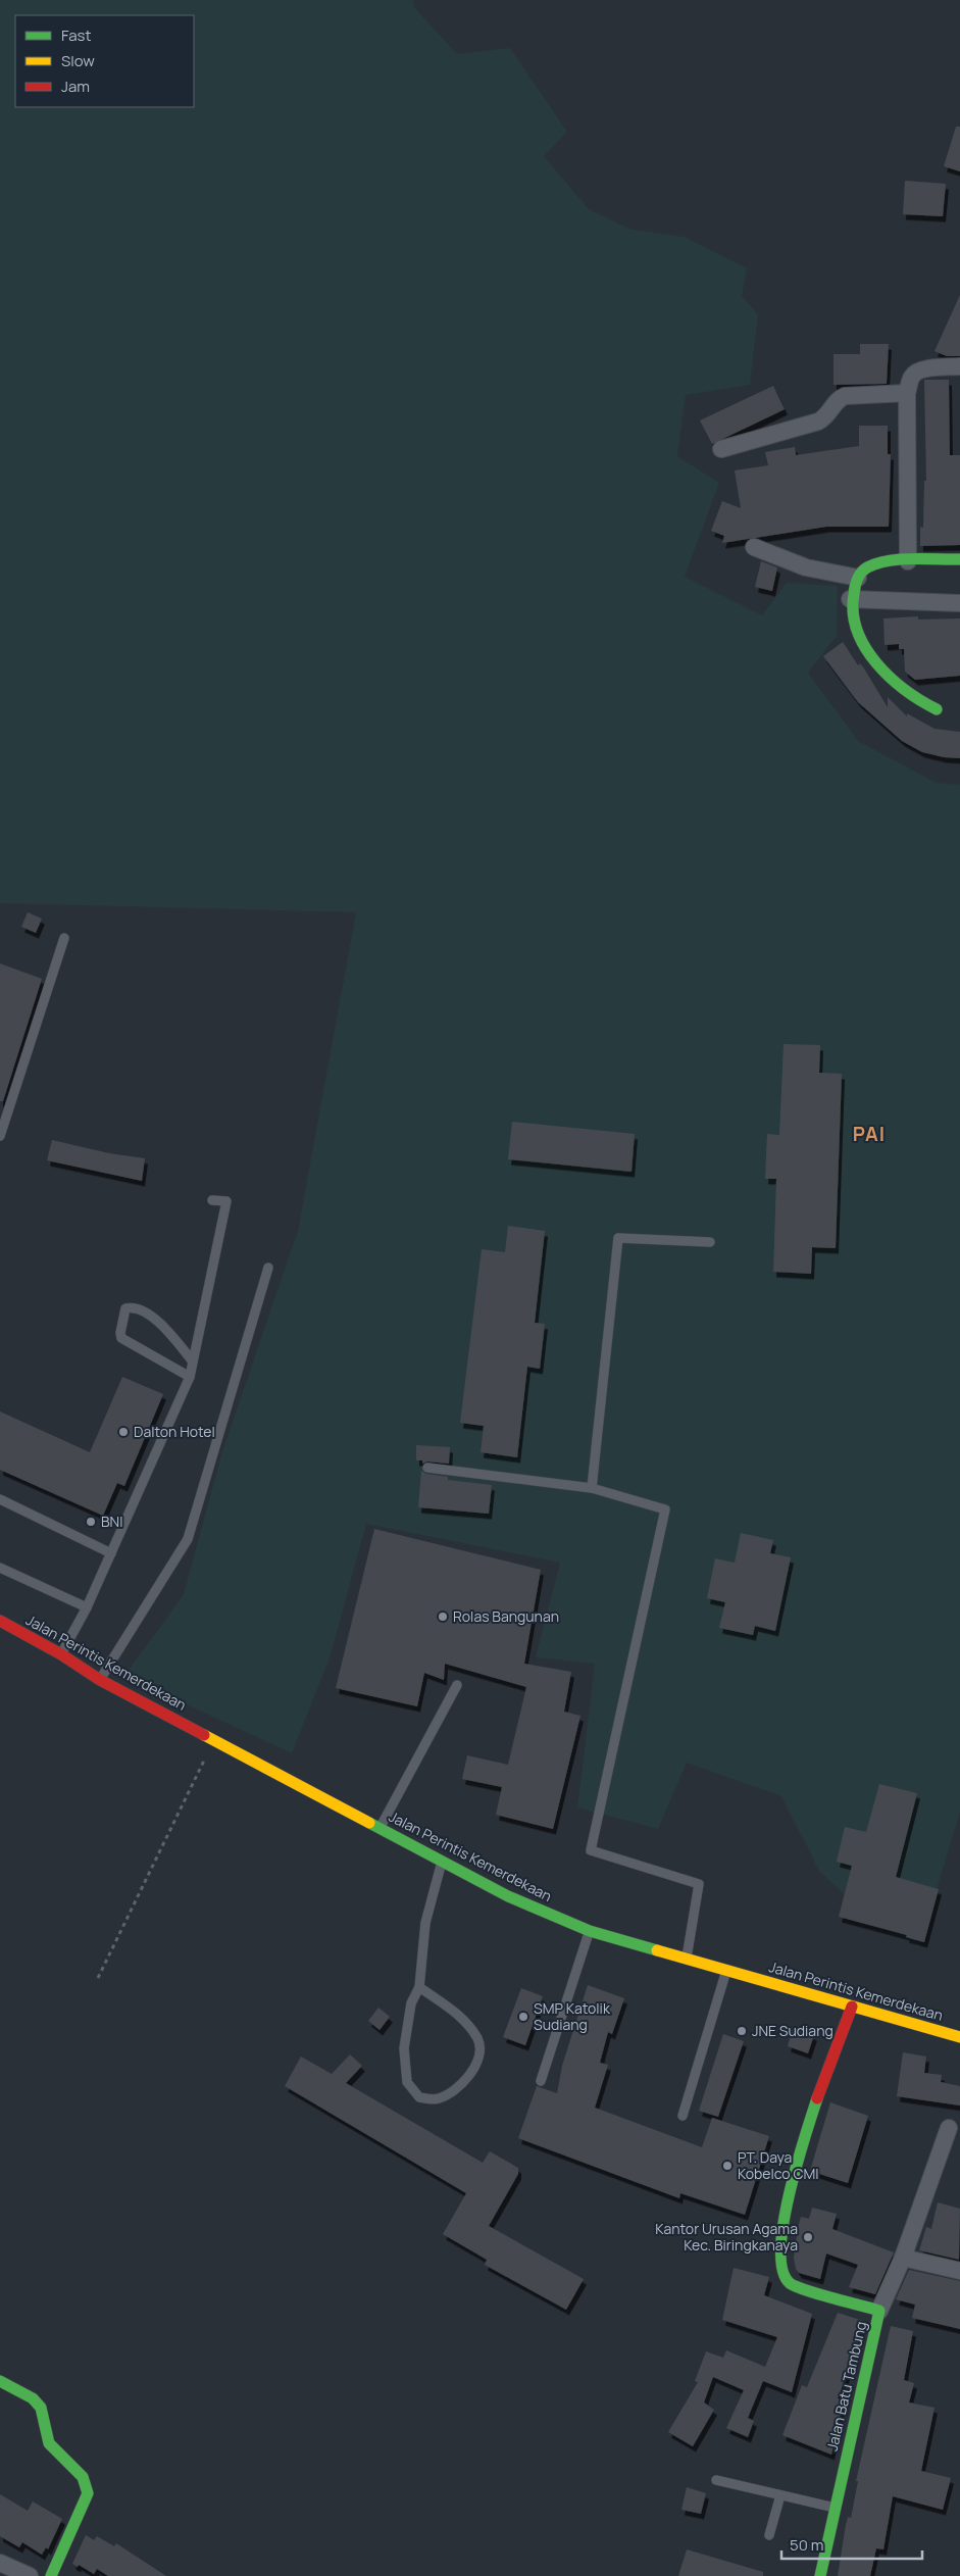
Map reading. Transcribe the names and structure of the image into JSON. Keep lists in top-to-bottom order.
{
  "streets": {
    "main road": ["Jalan Perintis Kemerdekaan", "Jalan Batu Tambung"]
  },
  "crossings": [
    ["Jalan Perintis Kemerdekaan", "Jalan Batu Tambung"]
  ],
  "districts": ["PAI"],
  "places": [
    "Dalton Hotel",
    "BNI",
    "Rolas Bangunan",
    "SMP Katolik Sudiang",
    "JNE Sudiang",
    "PT. Daya Kobelco CMI",
    "Kantor Urusan Agama Kec. Biringkanaya"
  ],
  "legend": ["Fast", "Slow", "Jam"],
  "scale_bar": "50 m"
}
